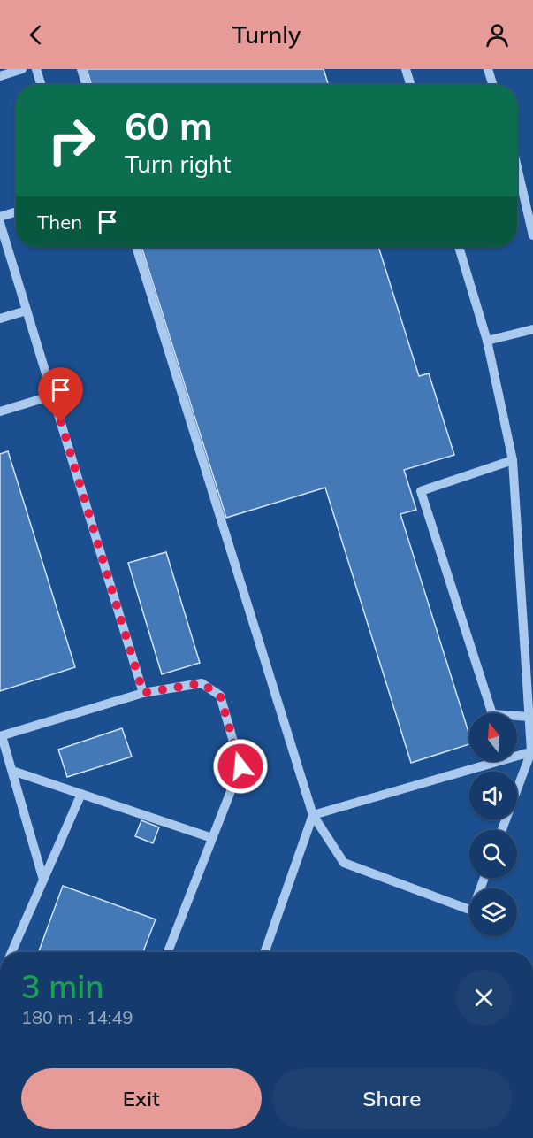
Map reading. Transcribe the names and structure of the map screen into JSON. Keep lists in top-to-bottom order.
{
  "north": "top",
  "page": {
    "header": "Turnly",
    "turn": ["60 m", "Turn right"],
    "then": "Then",
    "heading": ["3 min", "180 m · 14:49"],
    "buttons": ["Exit", "Share"]
  }
}
